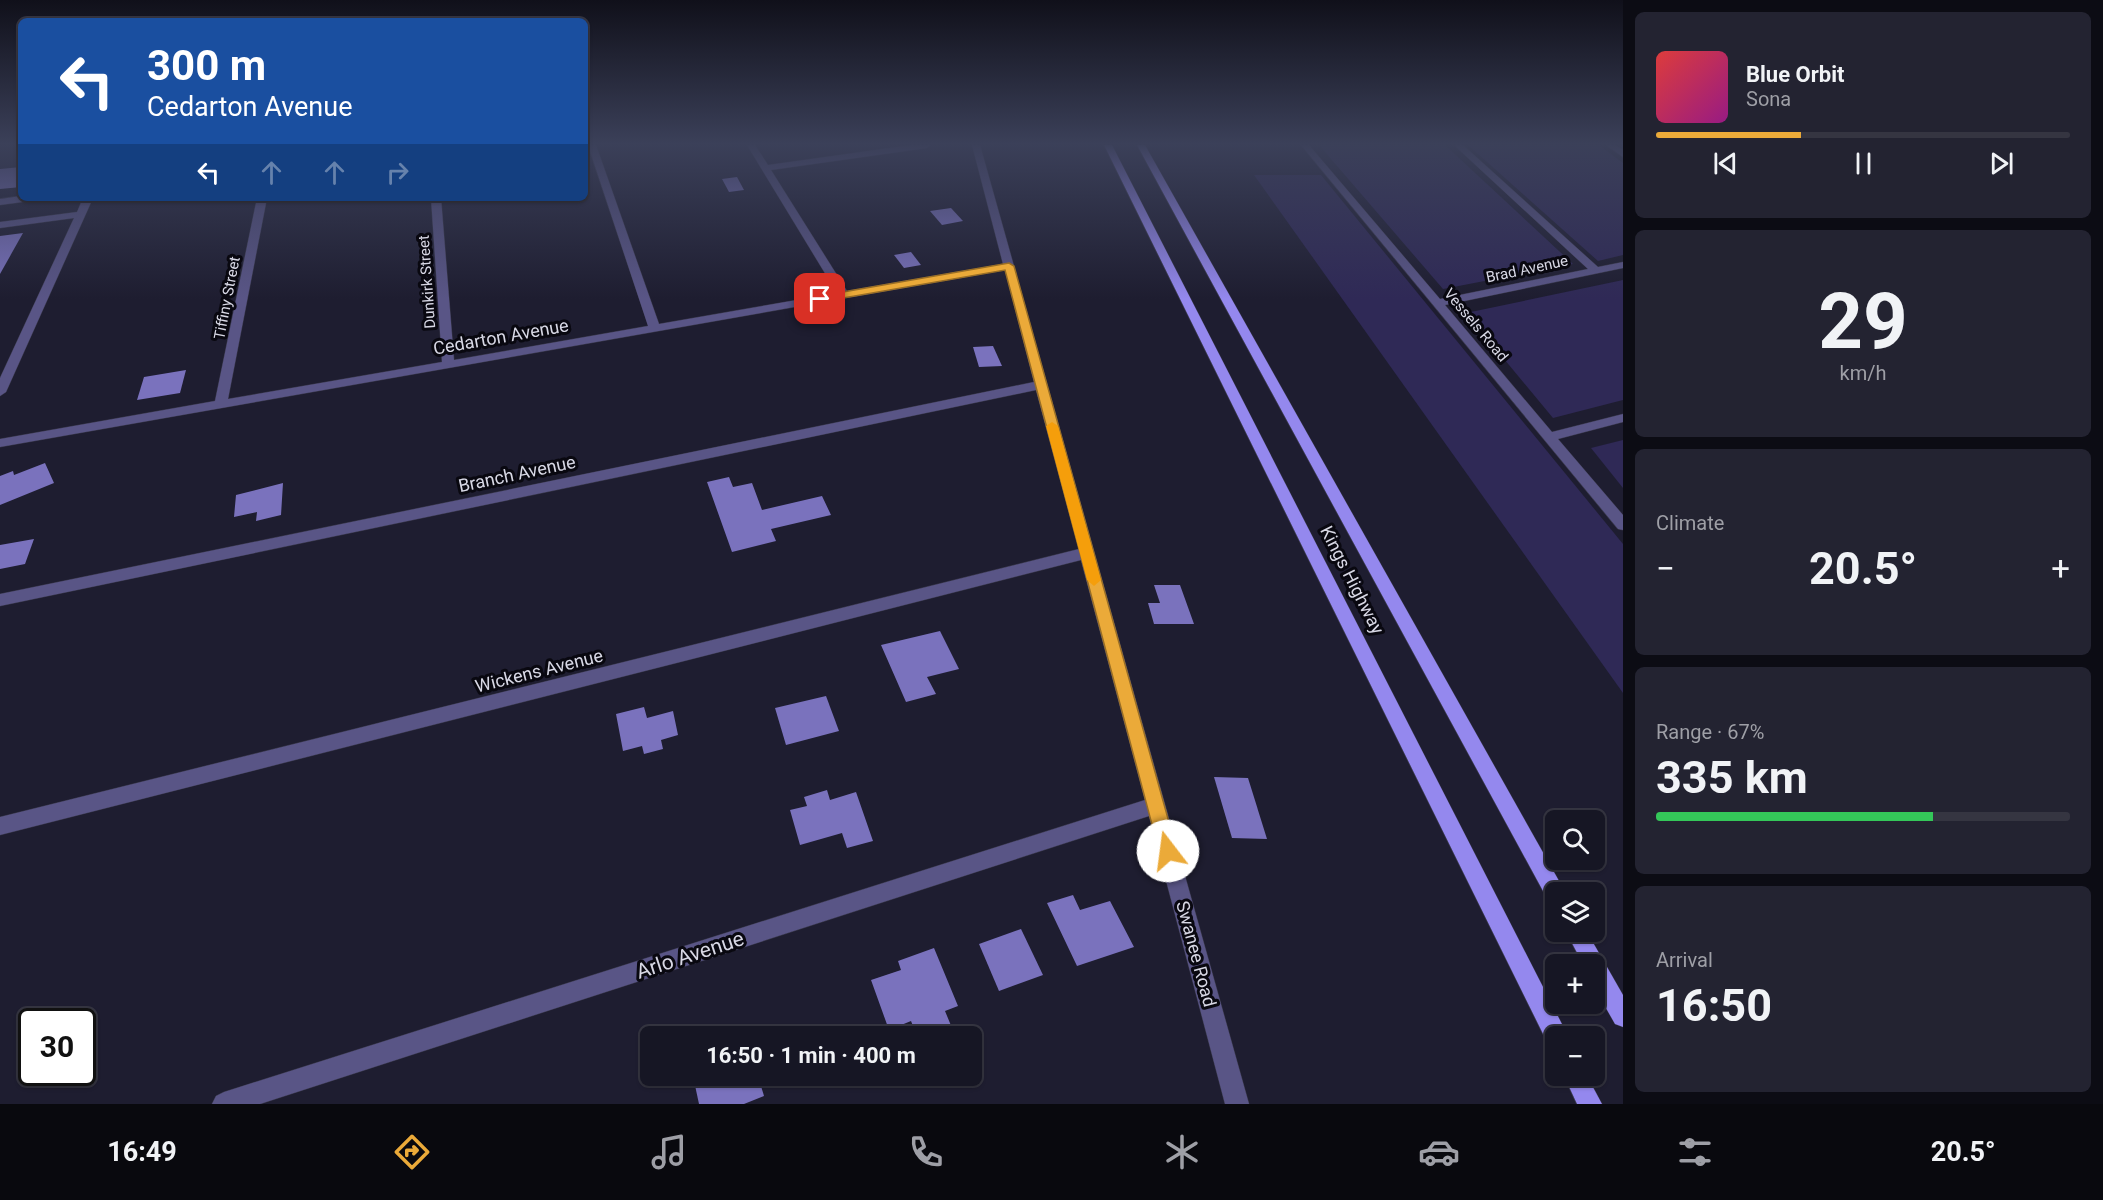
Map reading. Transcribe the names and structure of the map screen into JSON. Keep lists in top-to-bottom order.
{
  "streets": {
    "main road": ["Kings Highway"],
    "street": [
      "Brad Avenue",
      "Dunkirk Street",
      "Tiffiny Street",
      "Vessels Road",
      "Cedarton Avenue",
      "Branch Avenue",
      "Wickens Avenue",
      "Swanee Road",
      "Arlo Avenue"
    ]
  },
  "crossings": [
    ["Brad Avenue", "Vessels Road"],
    ["Dunkirk Street", "Cedarton Avenue"],
    ["Tiffiny Street", "Cedarton Avenue"],
    ["Cedarton Avenue", "Swanee Road"],
    ["Branch Avenue", "Swanee Road"],
    ["Wickens Avenue", "Swanee Road"],
    ["Swanee Road", "Arlo Avenue"]
  ],
  "page": {
    "turn": ["300 m", "Cedarton Avenue"],
    "song": ["Blue Orbit", "Sona"],
    "tile": [
      ["29", "km/h"],
      "Climate",
      ["Range · 67%", "335 km"],
      ["Arrival", "16:50"]
    ],
    "heat": ["−", "20.5°", "+"],
    "map_buttons": ["+", "−"],
    "limit": "30",
    "trip": "16:50 · 1 min · 400 m",
    "tabs": ["16:49", "20.5°"]
  }
}
